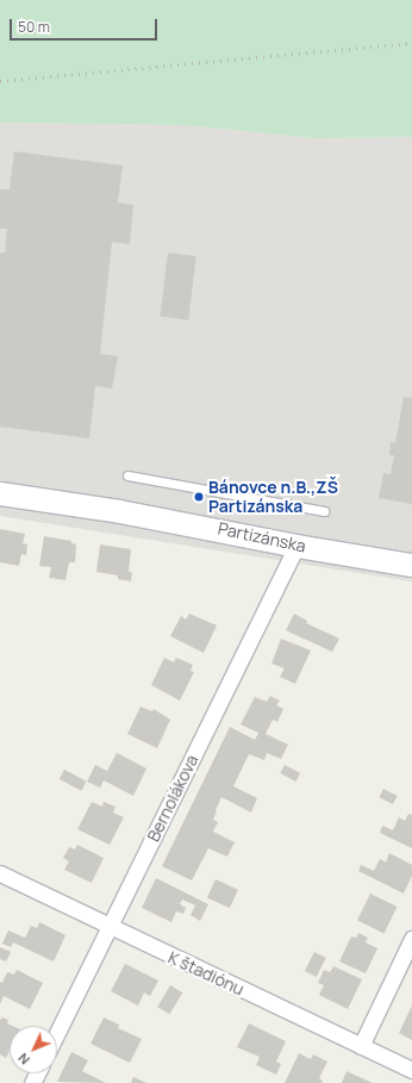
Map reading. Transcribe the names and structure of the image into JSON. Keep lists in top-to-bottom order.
{
  "streets": {
    "street": ["Partizánska", "Bernolákova", "K štadiónu"]
  },
  "crossings": [
    ["Partizánska", "Bernolákova"],
    ["Bernolákova", "K štadiónu"]
  ],
  "places": ["Bánovce n.B.,ZŠ Partizánska"],
  "scale_bar": "50 m",
  "north": "bottom left"
}
